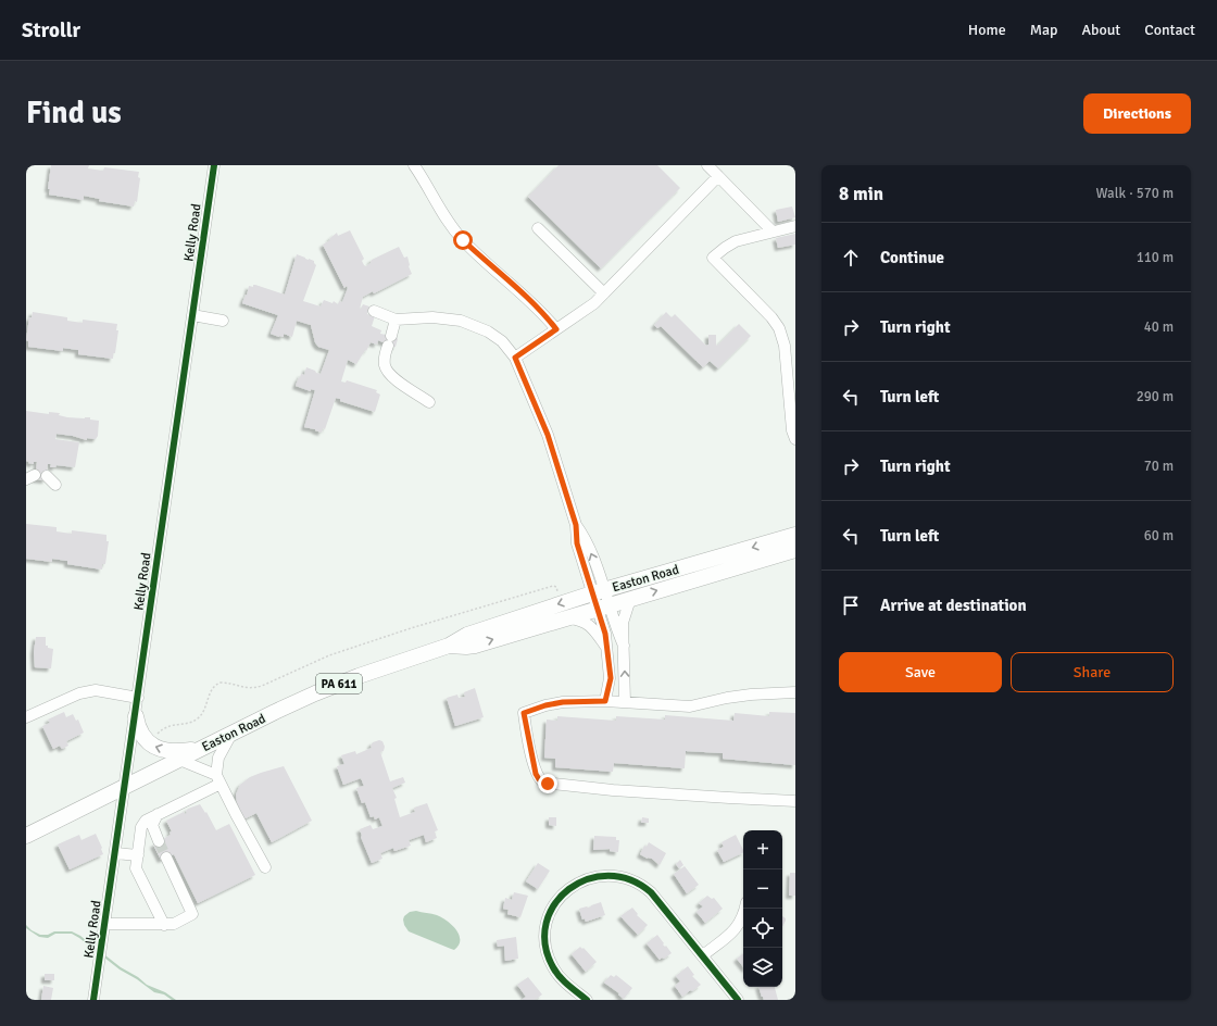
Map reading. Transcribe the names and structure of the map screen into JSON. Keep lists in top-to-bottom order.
{
  "streets": {
    "highway": ["Easton Road", "PA 611"],
    "street": ["Kelly Road"]
  },
  "crossings": [
    ["Kelly Road", "Easton Road"]
  ],
  "page": {
    "header": "Strollr",
    "nav": [
      "Home",
      "Map",
      "About",
      "Contact"
    ],
    "buttons": [
      "Directions",
      ["Save", "Share"]
    ],
    "title": "Find us",
    "heading": ["8 min", "Walk · 570 m"],
    "list": [
      ["Continue", "110 m"],
      ["Turn right", "40 m"],
      ["Turn left", "290 m"],
      ["Turn right", "70 m"],
      ["Turn left", "60 m"],
      "Arrive at destination"
    ],
    "map_buttons": ["+", "−"]
  }
}
